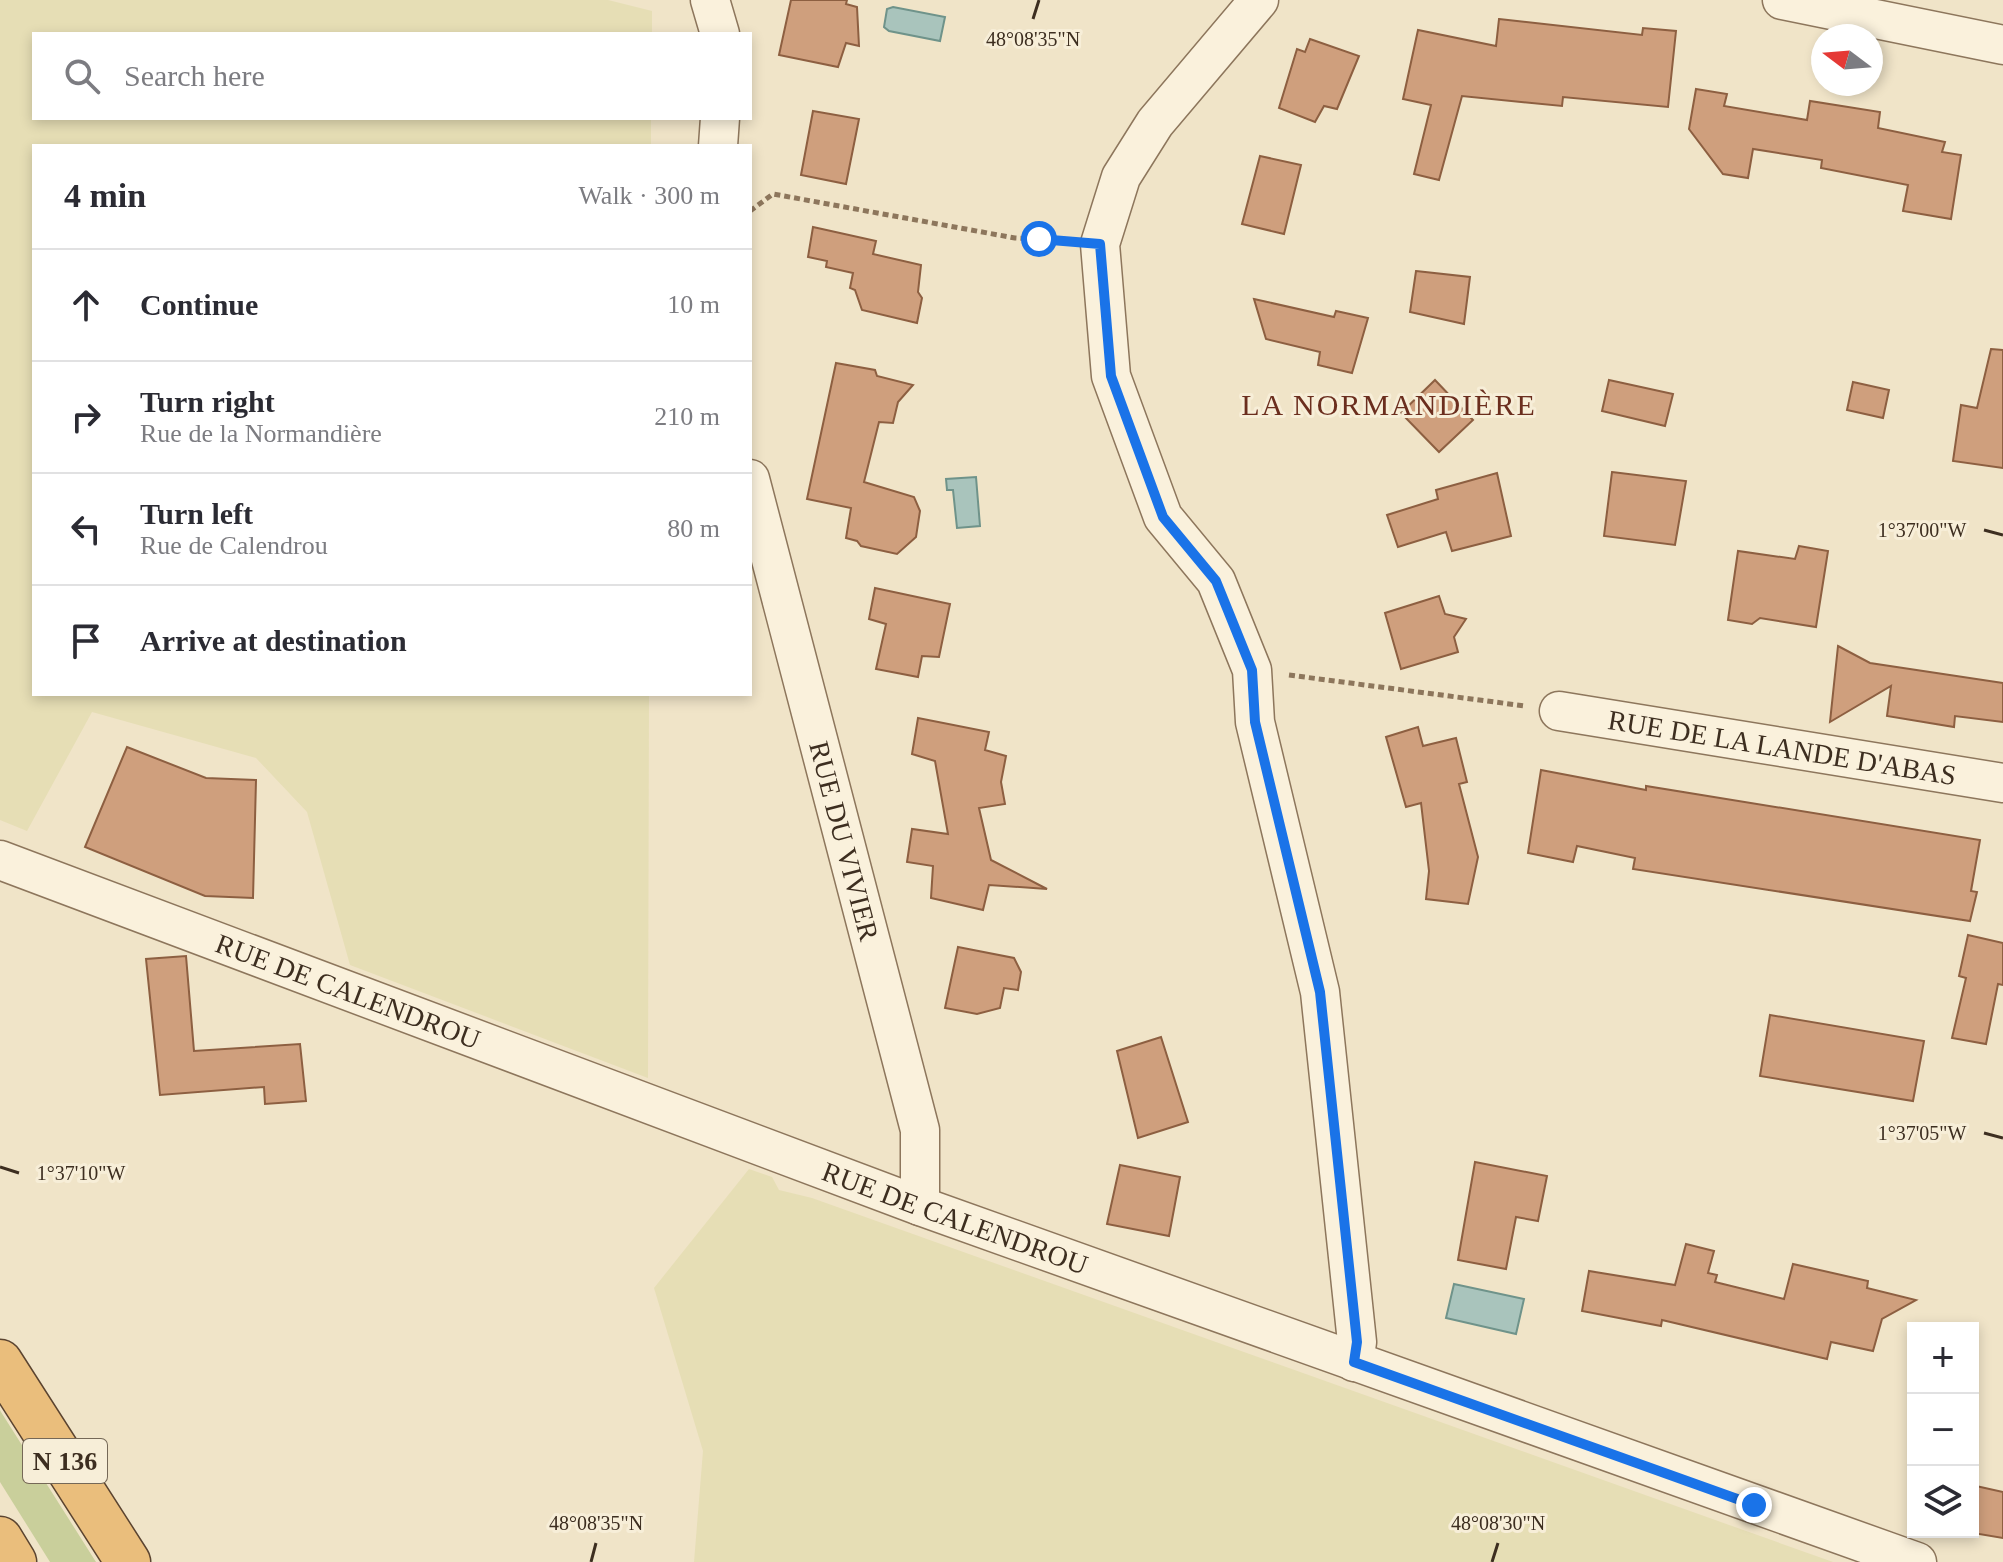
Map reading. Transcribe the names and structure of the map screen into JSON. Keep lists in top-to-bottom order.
{
  "streets": {
    "highway": ["N 136"],
    "street": ["RUE DE LA LANDE D'ABAS", "RUE DU VIVIER", "RUE DE CALENDROU"]
  },
  "crossings": [
    ["RUE DU VIVIER", "RUE DE CALENDROU"]
  ],
  "districts": ["LA NORMANDIÈRE"],
  "north": "left",
  "page": {
    "search": "Search here",
    "heading": ["4 min", "Walk · 300 m"],
    "list": [
      ["Continue", "10 m"],
      ["Turn right", "Rue de la Normandière", "210 m"],
      ["Turn left", "Rue de Calendrou", "80 m"],
      "Arrive at destination"
    ],
    "map_buttons": ["+", "−"]
  },
  "coordinates": [
    "48°08'35\"N",
    "1°37'00\"W",
    "1°37'05\"W",
    "1°37'10\"W",
    "48°08'30\"N"
  ]
}
